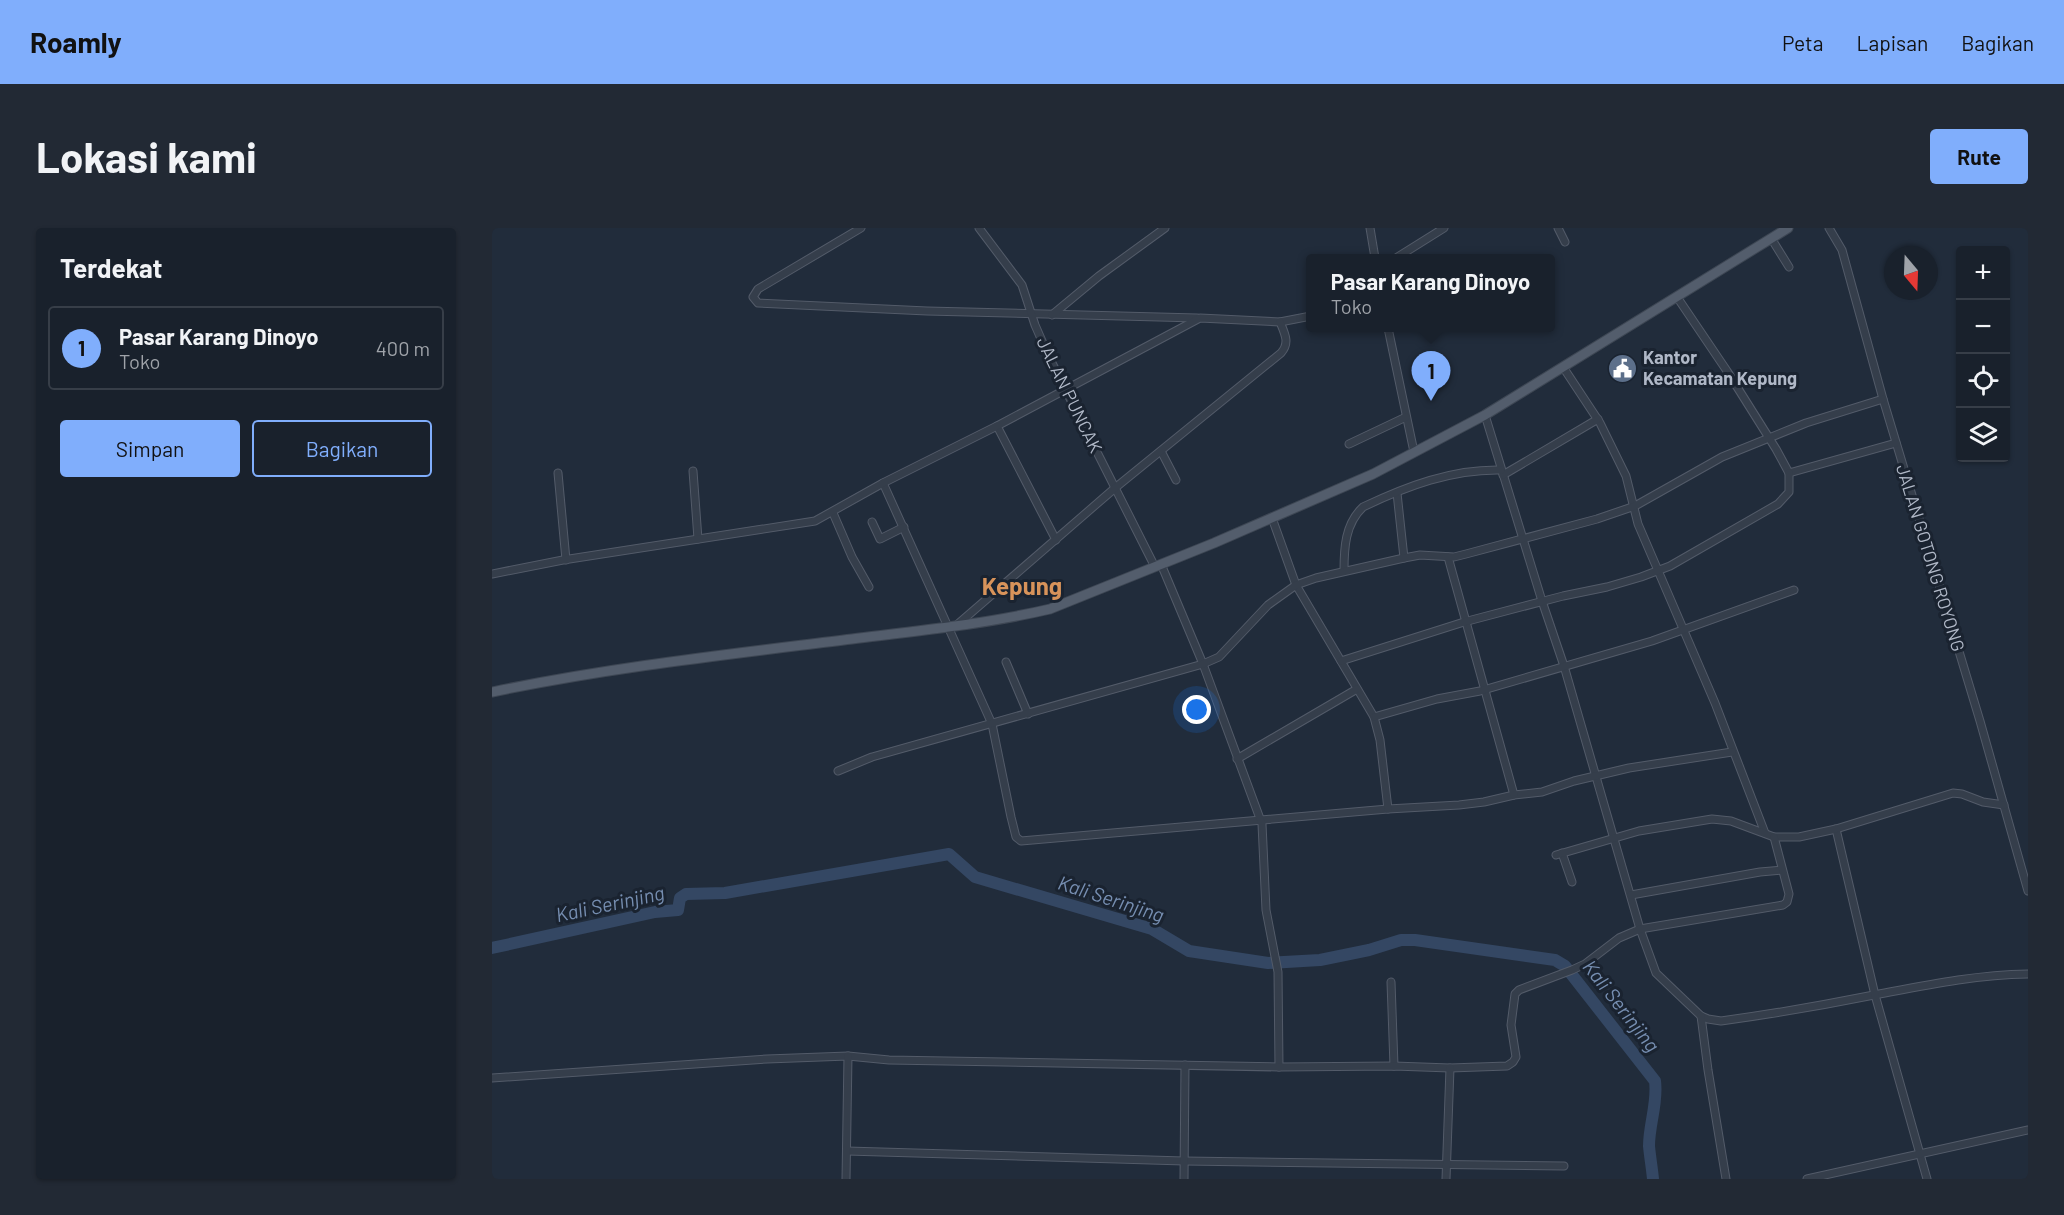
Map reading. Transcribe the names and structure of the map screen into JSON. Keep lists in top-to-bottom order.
{
  "streets": {
    "street": ["JALAN PUNCAK", "JALAN GOTONG ROYONG"]
  },
  "districts": ["Kepung"],
  "water": ["Kali Serinjing"],
  "places": {
    "public building": ["Kantor Kecamatan Kepung"]
  },
  "north": "bottom",
  "page": {
    "header": "Roamly",
    "nav": ["Peta", "Lapisan", "Bagikan"],
    "buttons": [
      "Rute",
      ["Simpan", "Bagikan"]
    ],
    "title": "Lokasi kami",
    "heading": "Terdekat",
    "map_buttons": ["+", "−"],
    "popup": ["Pasar Karang Dinoyo", "Toko"],
    "list": [
      {
        "mark": "1",
        "name": "Pasar Karang Dinoyo",
        "note": "Toko",
        "value": "400 m"
      }
    ],
    "pins": "1"
  }
}
